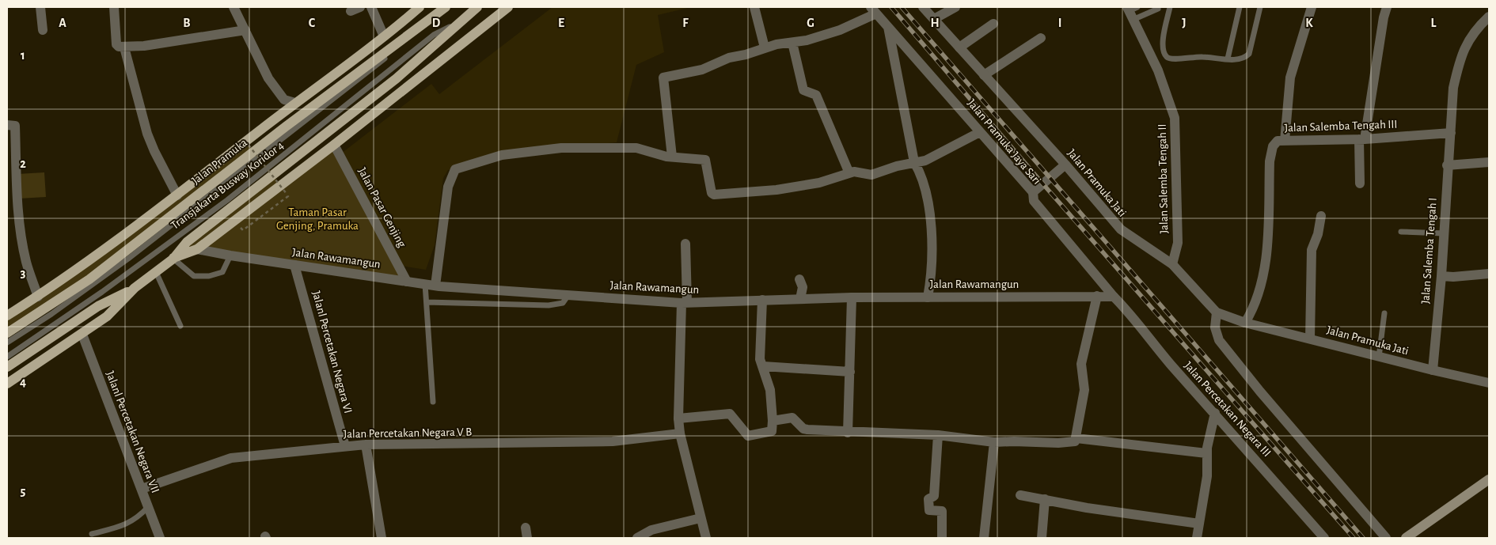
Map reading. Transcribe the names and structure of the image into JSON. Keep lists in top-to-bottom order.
{
  "streets": {
    "main road": ["Jalan Pramuka"],
    "street": [
      "Jalan Salemba Tengah III",
      "Jalan Pramuka Jaya Sari",
      "Jalan Salemba Tengah II",
      "Jalan Pramuka Jati",
      "Jalan Pasar Genjing",
      "Jalan Salemba Tengah I",
      "Jalan Rawamangun",
      "Jalanl Percetakan Negara VI",
      "Jalan Percetakan Negara III",
      "Jalanl Percetakan Negara VII",
      "Jalan Percetakan Negara V B"
    ],
    "lane": ["Transjakarta Busway Koridor 4"]
  },
  "crossings": [
    ["Jalan Salemba Tengah III", "Jalan Pramuka Jati"],
    ["Jalan Salemba Tengah III", "Jalan Salemba Tengah I"],
    ["Jalan Pramuka Jaya Sari", "Jalan Rawamangun"],
    ["Jalan Pramuka Jaya Sari", "Jalan Percetakan Negara III"],
    ["Jalan Salemba Tengah II", "Jalan Pramuka Jati"],
    ["Jalan Pramuka Jati", "Jalan Salemba Tengah I"],
    ["Jalan Pasar Genjing", "Jalan Rawamangun"],
    ["Jalan Rawamangun", "Jalanl Percetakan Negara VI"],
    ["Jalan Rawamangun", "Jalan Percetakan Negara III"],
    ["Jalanl Percetakan Negara VI", "Jalan Percetakan Negara V B"],
    ["Jalanl Percetakan Negara VII", "Jalan Percetakan Negara V B"]
  ],
  "parks": ["Taman Pasar Genjing, Pramuka"],
  "grid": {
    "columns": [
      "A",
      "B",
      "C",
      "D",
      "E",
      "F",
      "G",
      "H",
      "I",
      "J",
      "K",
      "L"
    ],
    "rows": [
      "1",
      "2",
      "3",
      "4",
      "5"
    ]
  }
}
